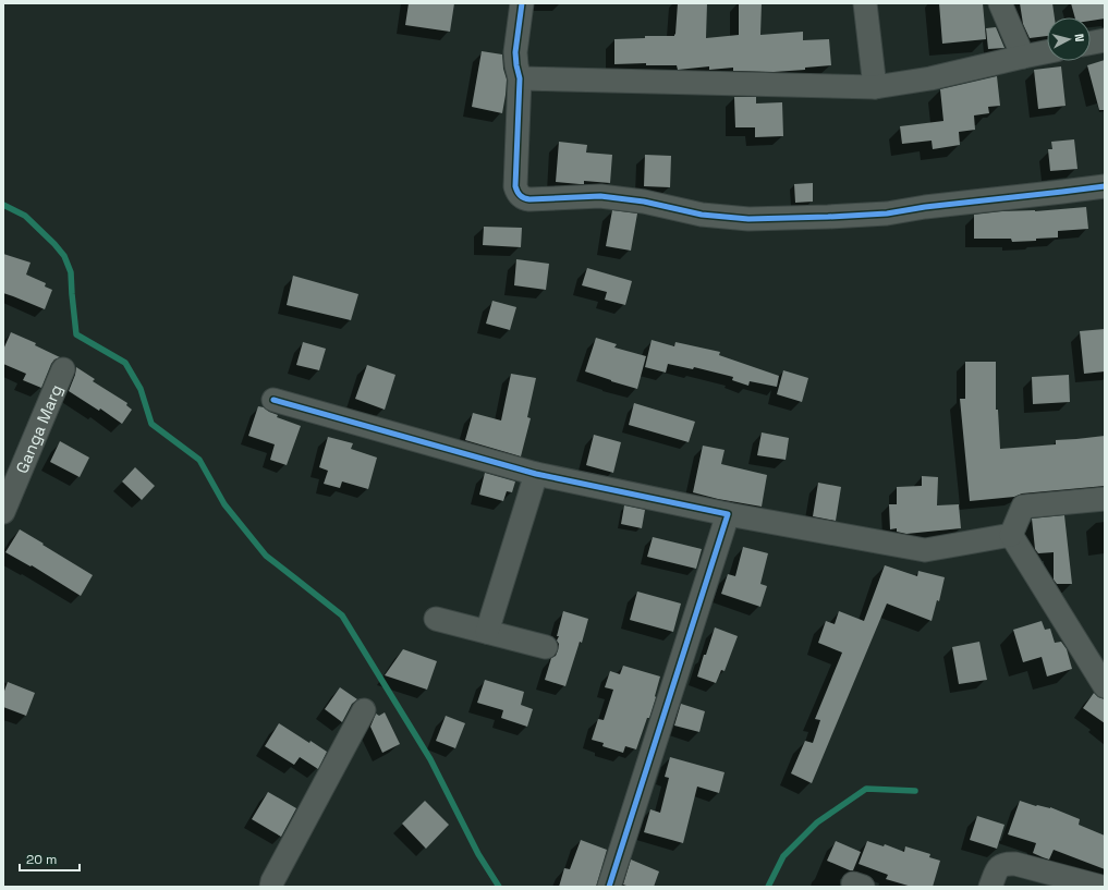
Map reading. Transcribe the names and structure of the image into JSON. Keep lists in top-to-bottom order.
{
  "streets": {
    "street": ["Ganga Marg"]
  },
  "scale_bar": "20 m",
  "north": "right"
}
